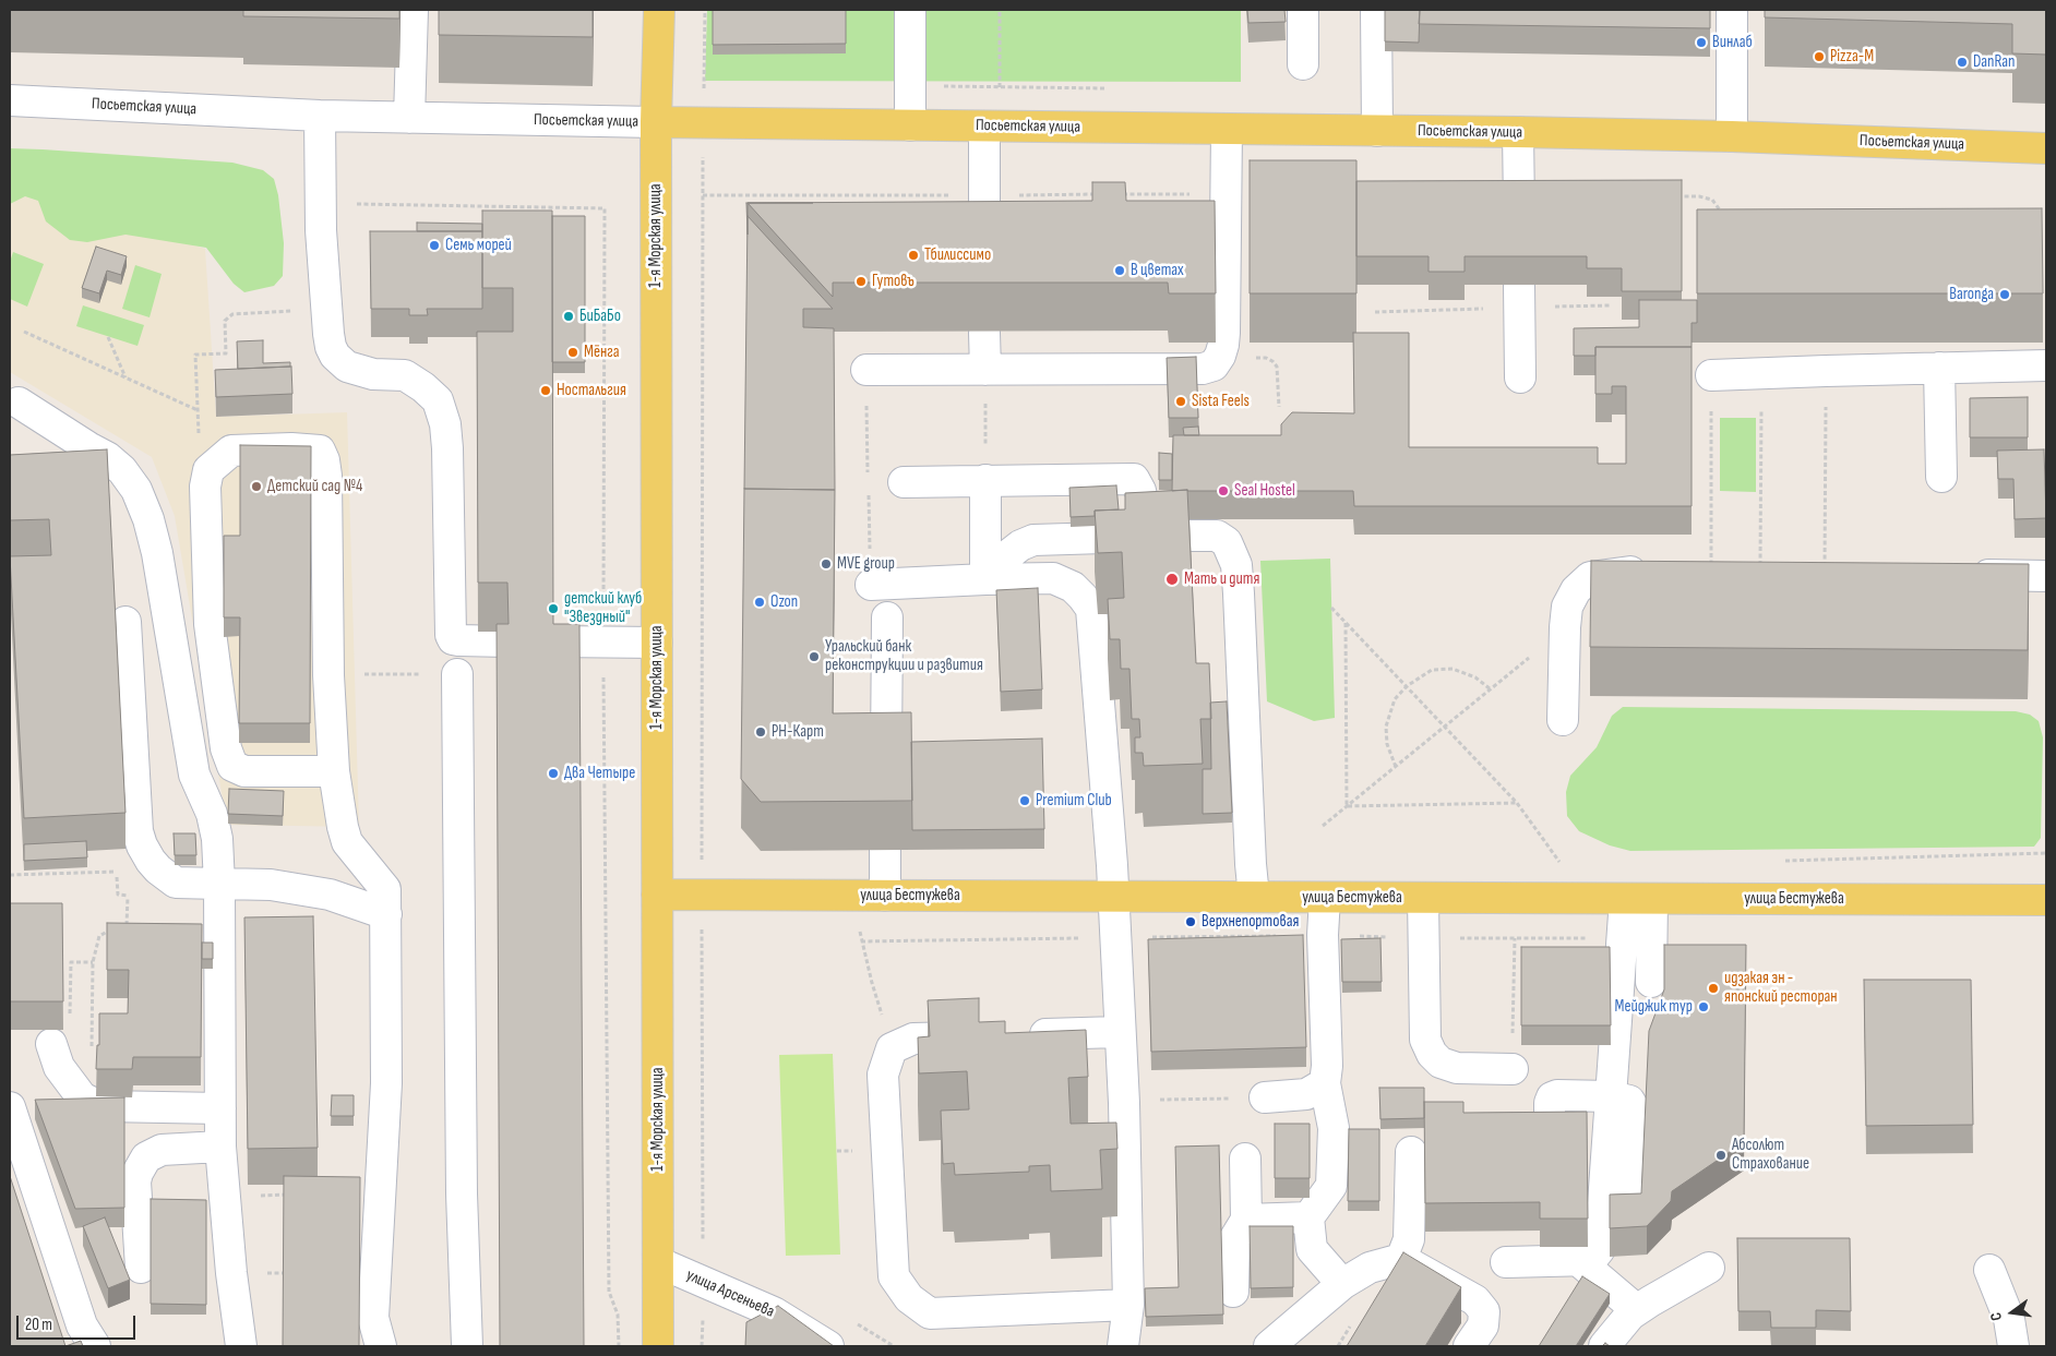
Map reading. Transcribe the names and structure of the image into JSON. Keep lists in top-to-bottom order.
{
  "streets": {
    "main road": ["Посьетская улица", "1-я Морская улица", "улица Бестужева"],
    "street": ["улица Арсеньева"]
  },
  "crossings": [
    ["Посьетская улица", "1-я Морская улица"],
    ["1-я Морская улица", "улица Бестужева"],
    ["1-я Морская улица", "улица Арсеньева"]
  ],
  "places": [
    "Винлаб",
    "Pizza-M",
    "DanRan",
    "Семь морей",
    "Тбилиссимо",
    "В цветах",
    "Гутовъ",
    "Baronga",
    "БиБаБо",
    "Мёнга",
    "Ностальгия",
    "Sista Feels",
    "Детский сад №4",
    "Seal Hostel",
    "MVE group",
    "Мать и дитя",
    "Ozon",
    "детский клуб \"Звездный\"",
    "Уральский банк реконструкции и развития",
    "РН-Карт",
    "Два Четыре",
    "Premium Club",
    "Верхнепортовая",
    "идзакая эн - японский ресторан",
    "Мейджик тур",
    "Абсолют Страхование"
  ],
  "scale_bar": "20 m",
  "north": "left"
}
